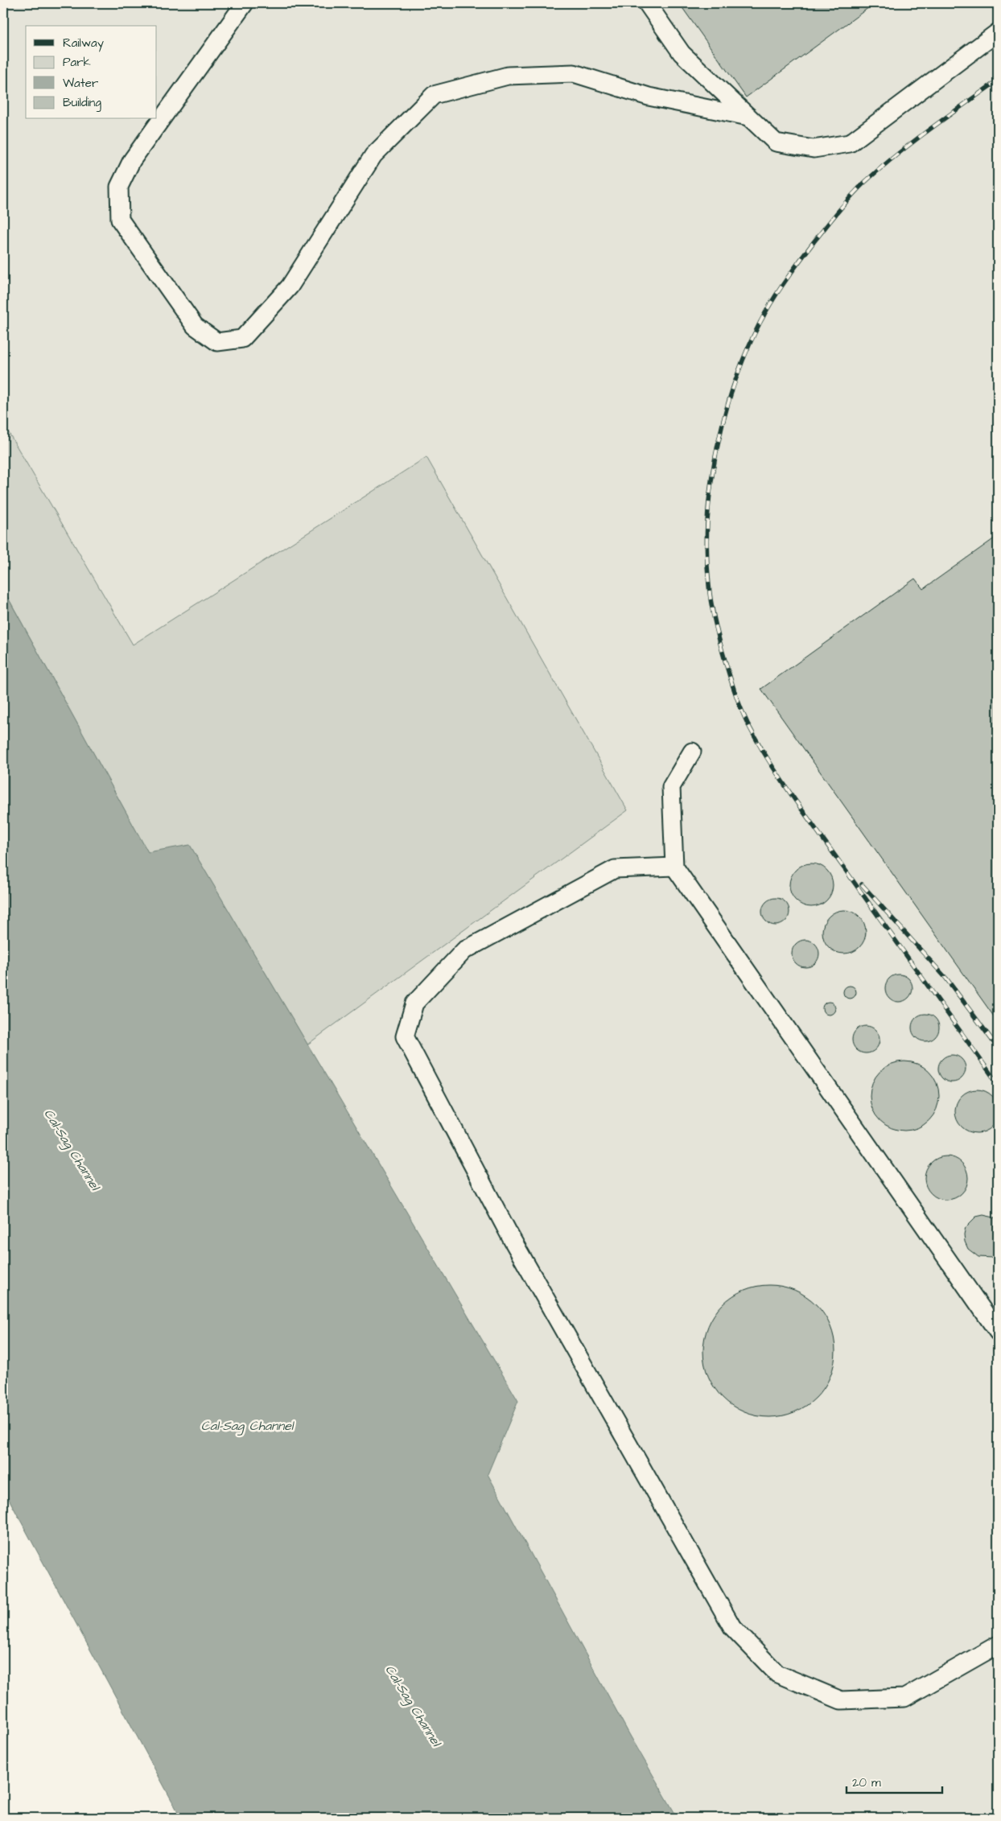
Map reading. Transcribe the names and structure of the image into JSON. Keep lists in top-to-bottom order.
{
  "water": ["Cal-Sag Channel"],
  "legend": [
    "Railway",
    "Park",
    "Water",
    "Building"
  ],
  "scale_bar": "20 m"
}
